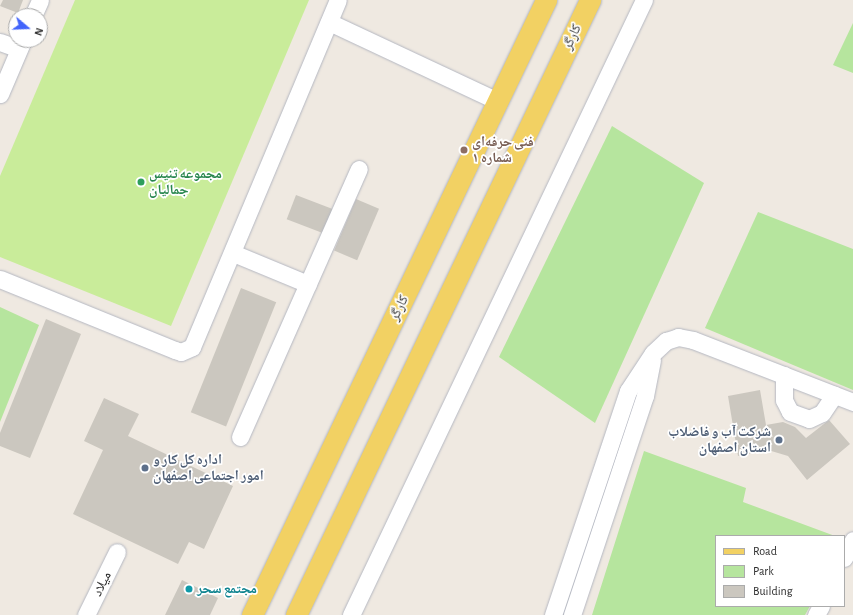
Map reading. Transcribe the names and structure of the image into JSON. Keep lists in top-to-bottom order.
{
  "streets": {
    "main road": ["کارگر"],
    "street": ["میلاد"]
  },
  "places": [
    "فنی حرفه‌ای شماره ۱",
    "مجموعه تنیس جمالیان",
    "شرکت آب و فاضلاب استان اصفهان",
    "اداره کل کار و امور اجتماعی اصفهان",
    "مجتمع سحر"
  ],
  "legend": ["Road", "Park", "Building"],
  "north": "right"
}
